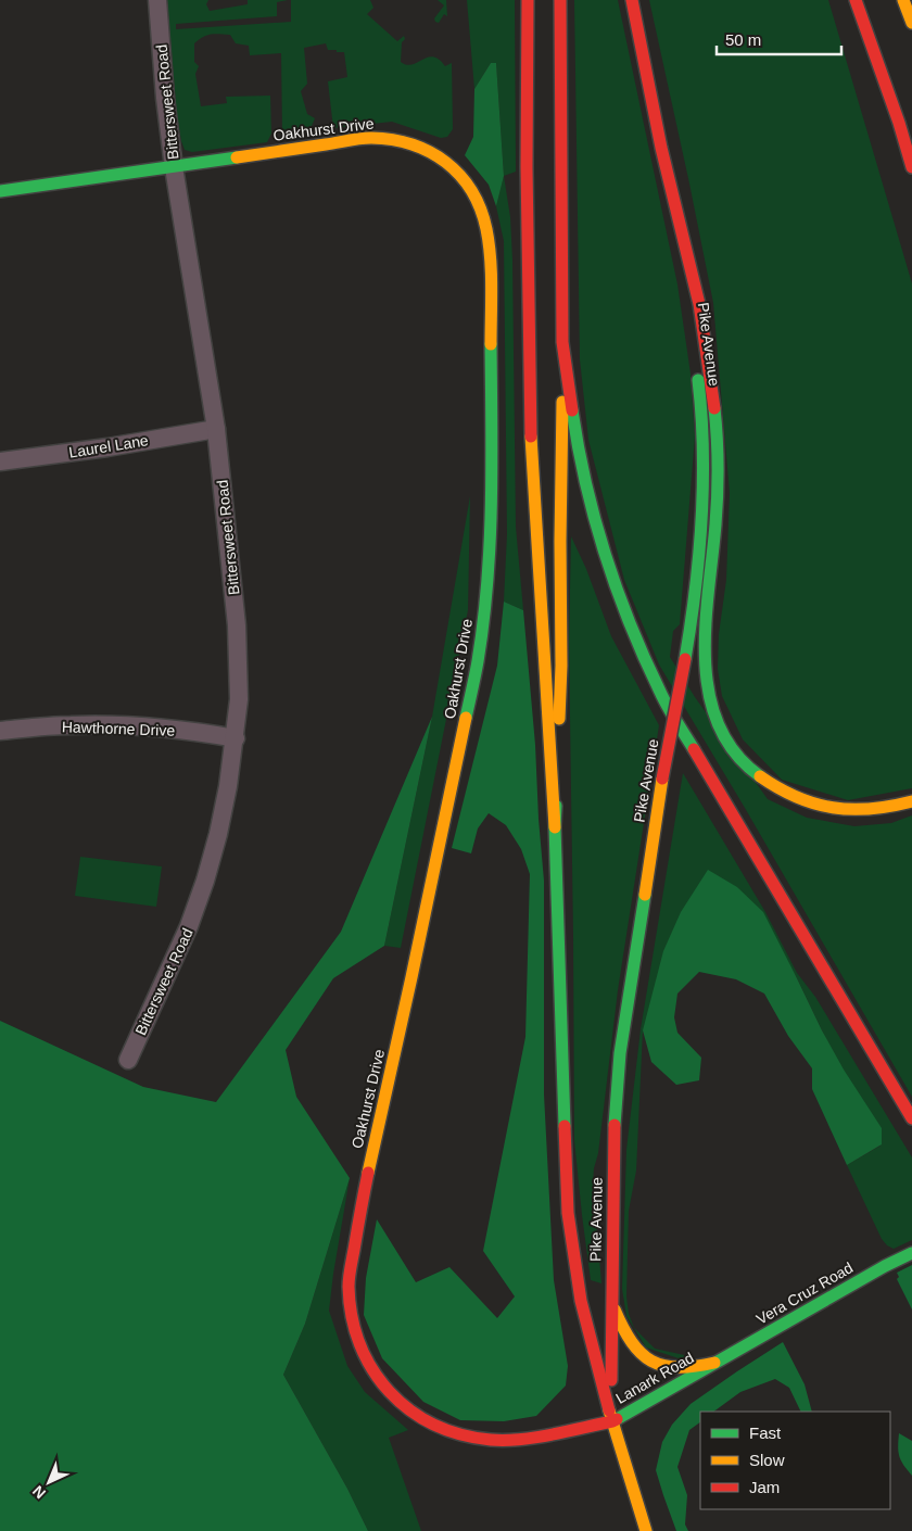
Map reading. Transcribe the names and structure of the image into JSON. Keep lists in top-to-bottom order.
{
  "streets": {
    "main road": [
      "Oakhurst Drive",
      "Pike Avenue",
      "Vera Cruz Road",
      "Lanark Road"
    ],
    "street": ["Bittersweet Road", "Laurel Lane", "Hawthorne Drive"]
  },
  "crossings": [
    ["Bittersweet Road", "Oakhurst Drive"],
    ["Bittersweet Road", "Laurel Lane"],
    ["Bittersweet Road", "Hawthorne Drive"],
    ["Oakhurst Drive", "Pike Avenue"],
    ["Oakhurst Drive", "Lanark Road"],
    ["Pike Avenue", "Lanark Road"],
    ["Vera Cruz Road", "Lanark Road"]
  ],
  "legend": ["Fast", "Slow", "Jam"],
  "scale_bar": "50 m",
  "north": "bottom left"
}
